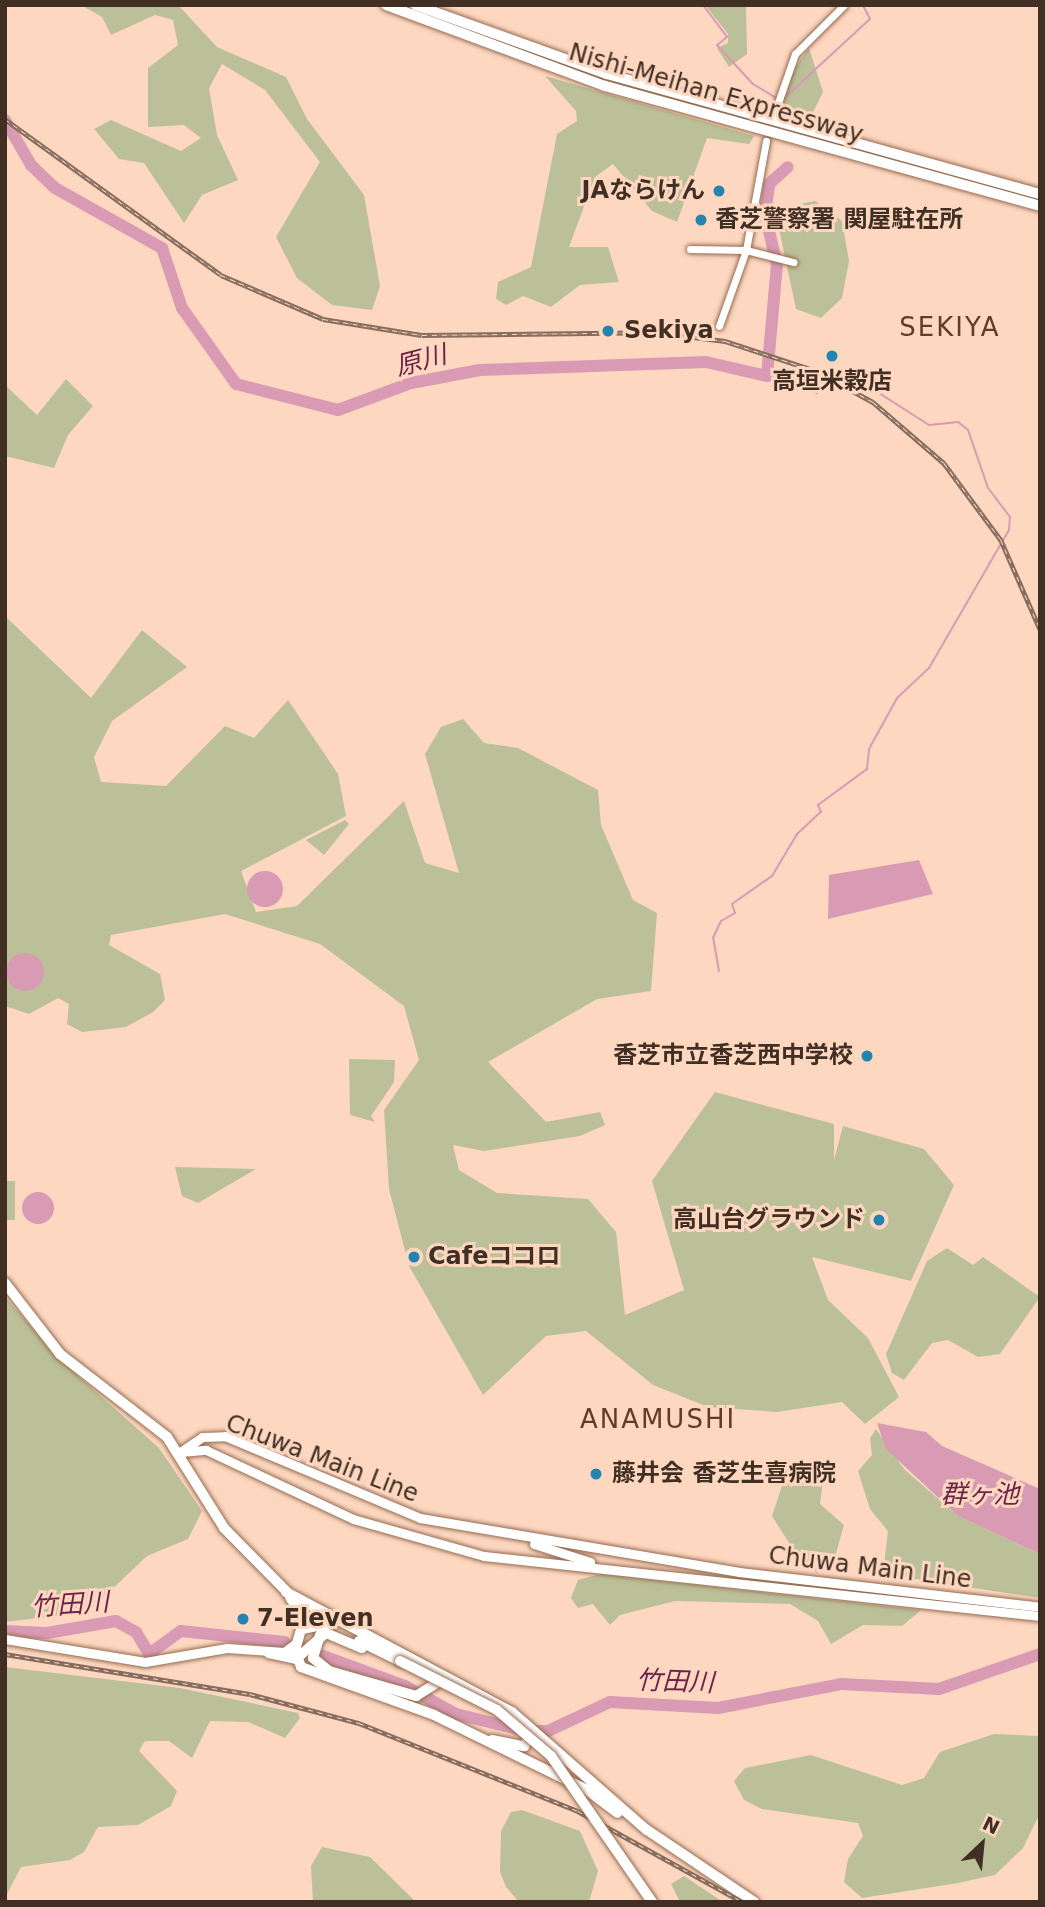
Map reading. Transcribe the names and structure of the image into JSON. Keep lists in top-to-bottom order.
{
  "streets": {
    "highway": ["Nishi-Meihan Expressway"],
    "main road": ["Chuwa Main Line"]
  },
  "districts": ["SEKIYA", "ANAMUSHI"],
  "water": ["原川", "群ヶ池", "竹田川"],
  "places": [
    "JAならけん",
    "香芝警察署 関屋駐在所",
    "Sekiya",
    "高垣米穀店",
    "香芝市立香芝西中学校",
    "高山台グラウンド",
    "Cafeココロ",
    "藤井会 香芝生喜病院",
    "7-Eleven"
  ],
  "north": "top right"
}
